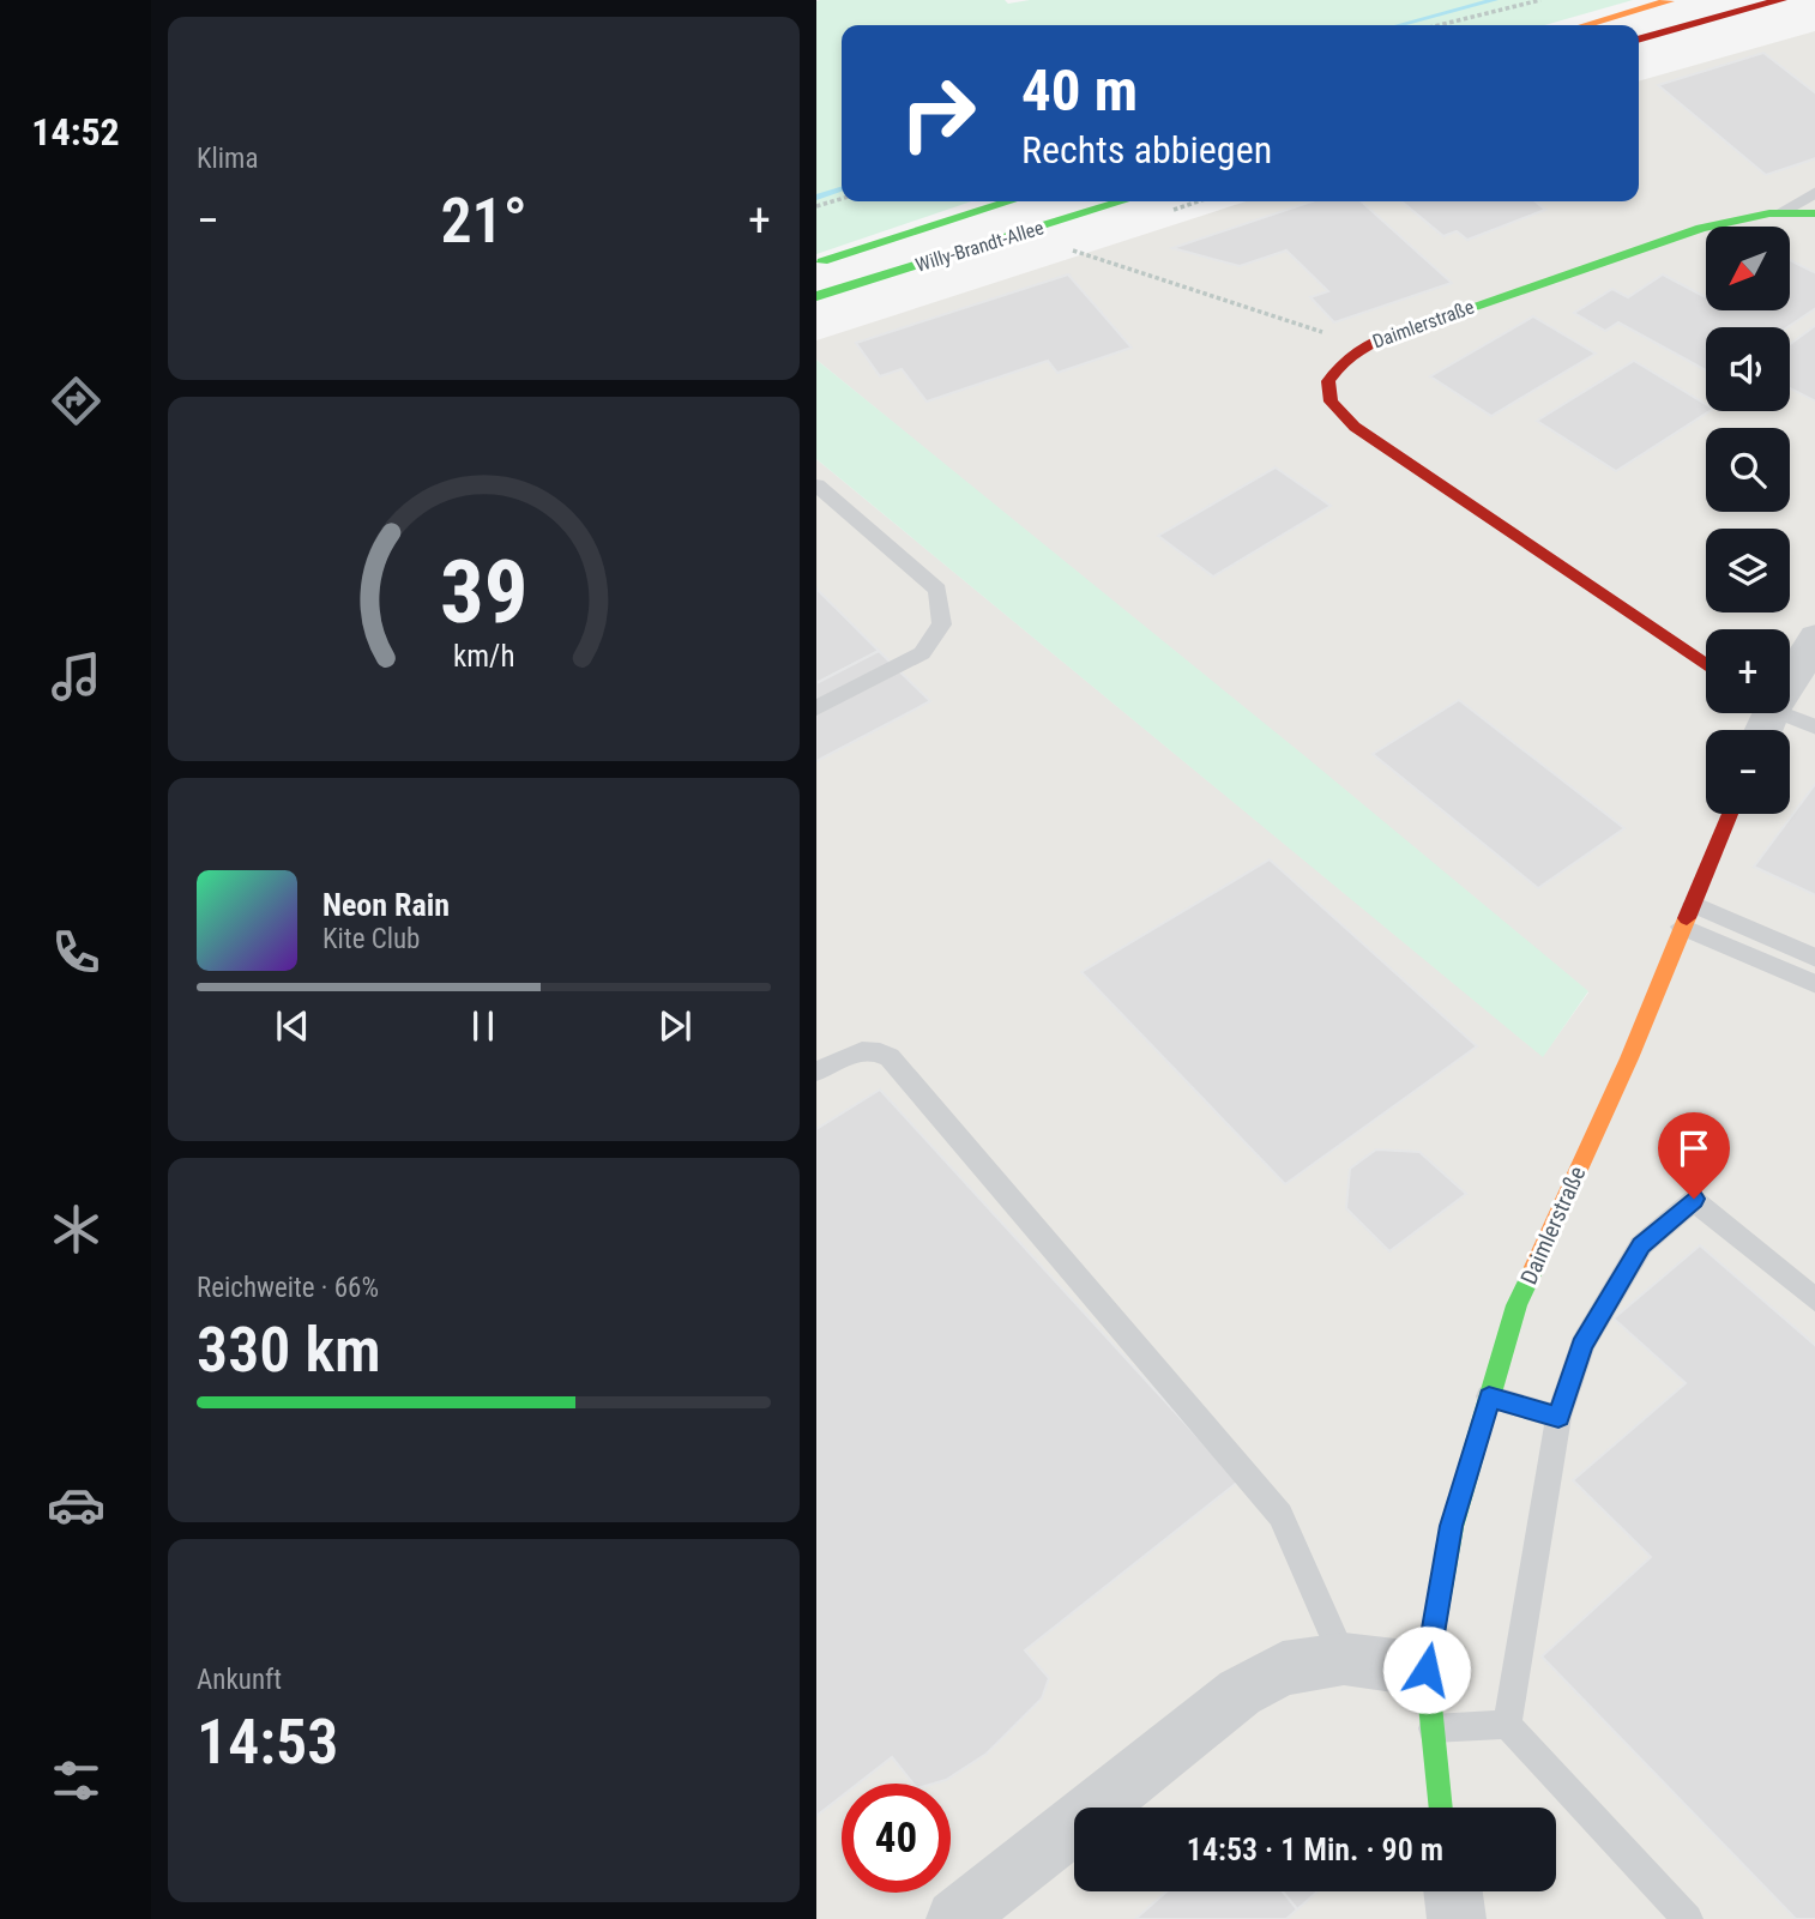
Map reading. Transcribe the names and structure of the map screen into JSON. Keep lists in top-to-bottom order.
{
  "streets": {
    "street": ["Willy-Brandt-Allee", "Daimlerstraße"]
  },
  "north": "bottom left",
  "page": {
    "tabs": "14:52",
    "tile": [
      "Klima",
      ["Reichweite · 66%", "330 km"],
      ["Ankunft", "14:53"]
    ],
    "turn": ["40 m", "Rechts abbiegen"],
    "heat": ["−", "21°", "+"],
    "map_buttons": ["+", "−"],
    "song": ["Neon Rain", "Kite Club"],
    "limit": "40",
    "trip": "14:53 · 1 Min. · 90 m",
    "gauge": ["39", "km/h"]
  }
}
